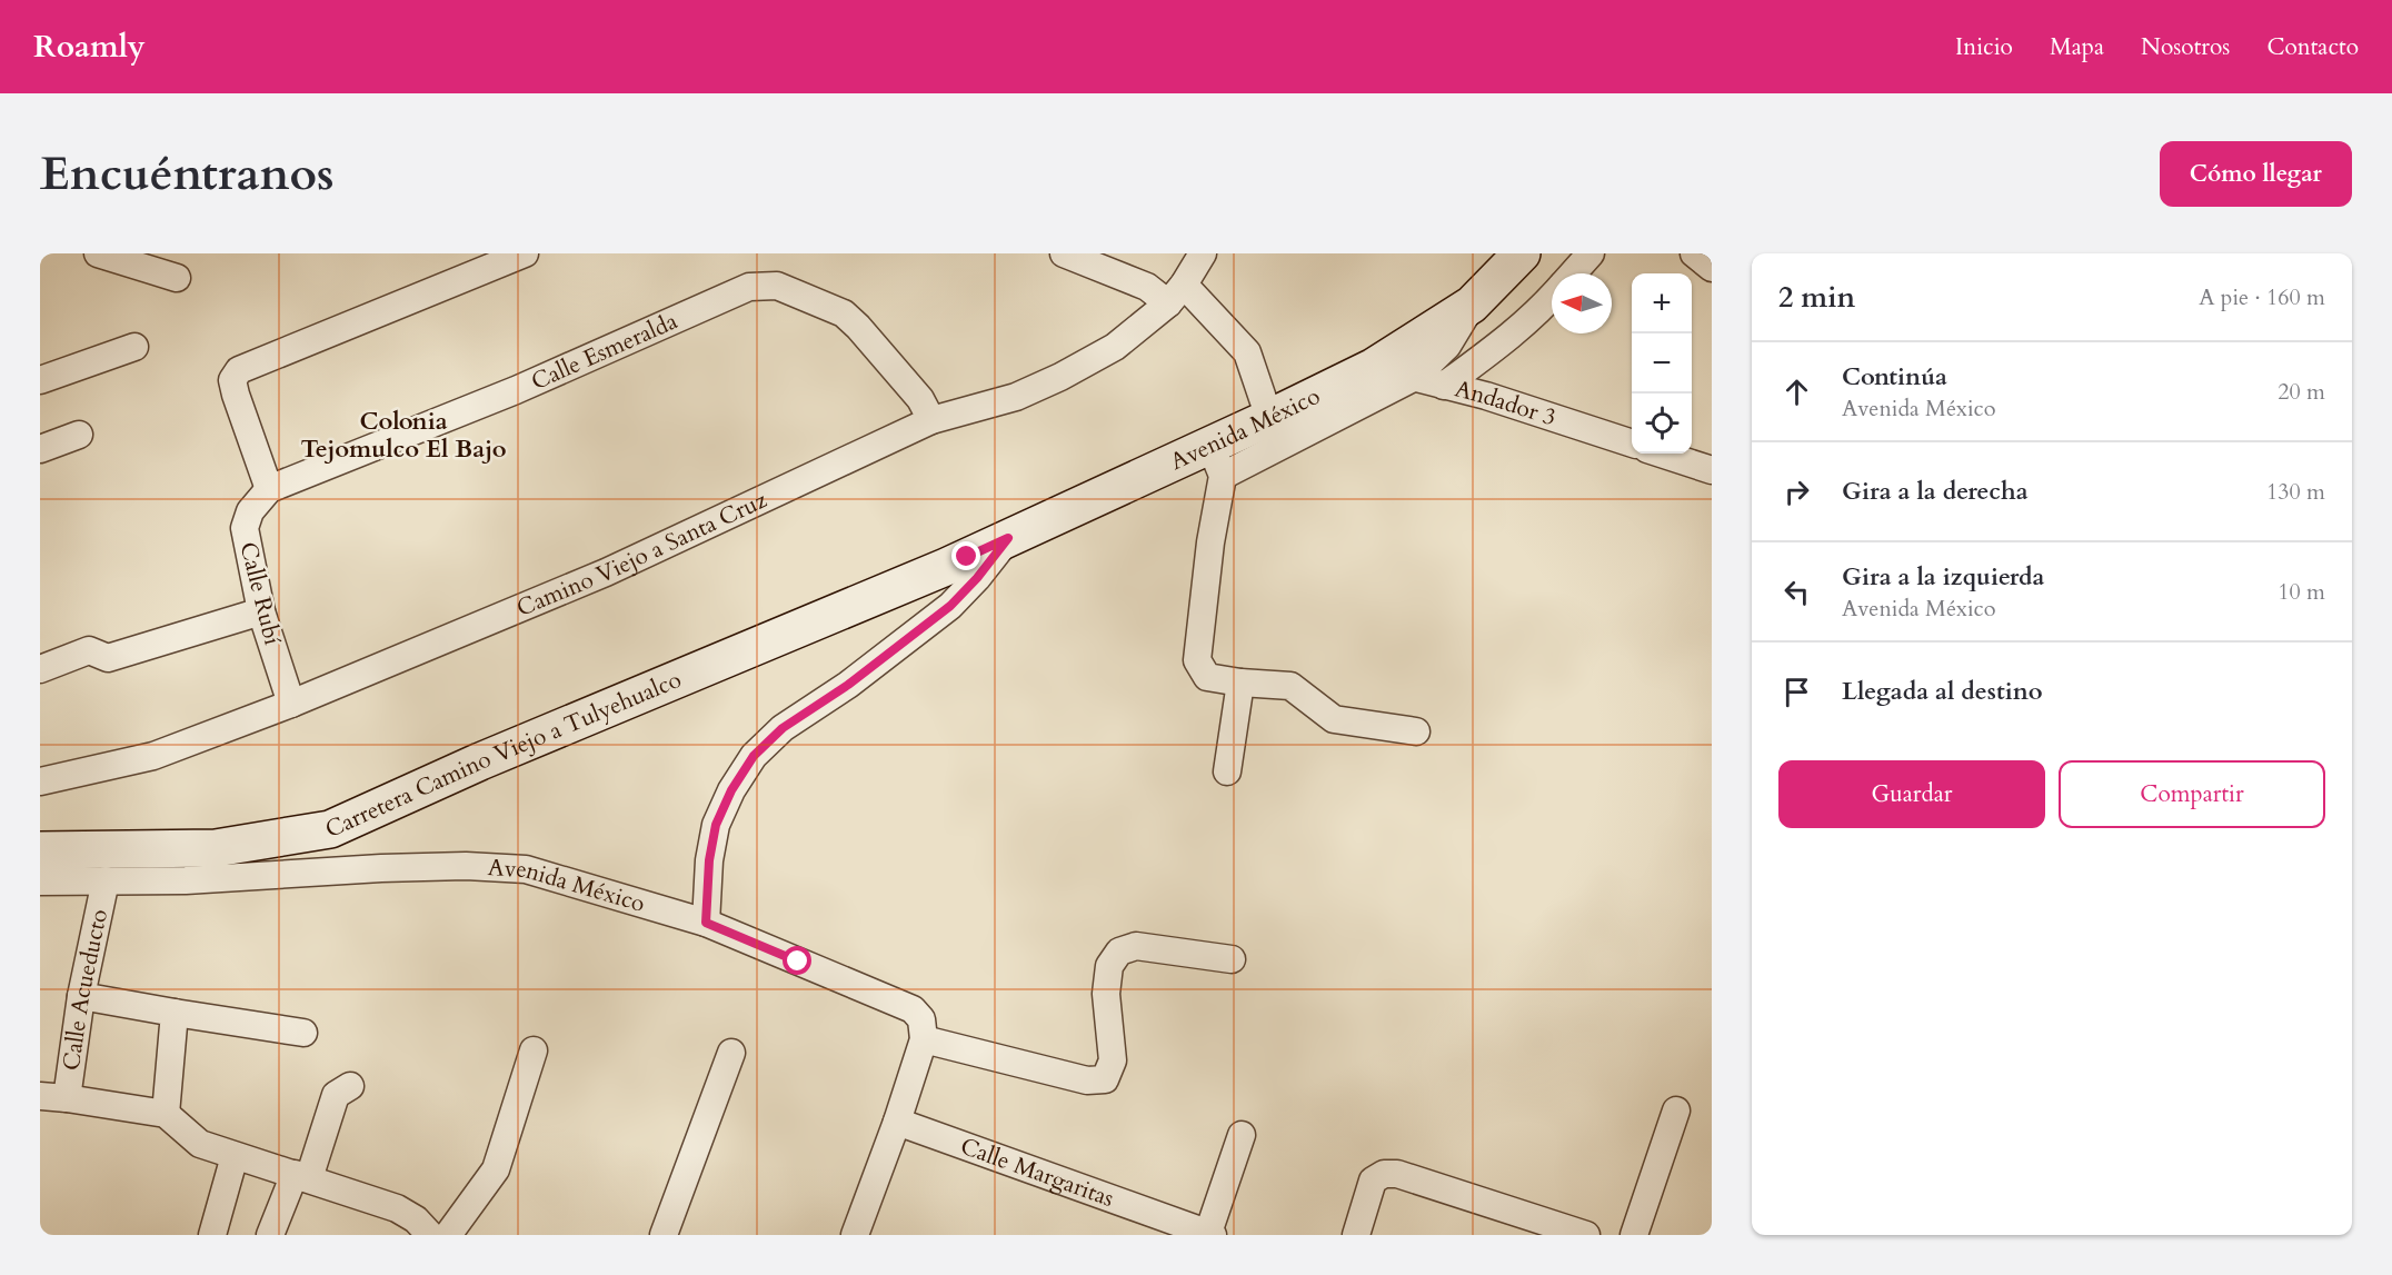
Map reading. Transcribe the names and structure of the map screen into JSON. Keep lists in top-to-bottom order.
{
  "streets": {
    "main road": ["Avenida México", "Carretera Camino Viejo a Tulyehualco"],
    "street": [
      "Calle Esmeralda",
      "Andador 3",
      "Camino Viejo a Santa Cruz",
      "Calle Rubí",
      "Calle Acueducto",
      "Calle Margaritas"
    ]
  },
  "crossings": [
    ["Calle Esmeralda", "Camino Viejo a Santa Cruz"],
    ["Calle Esmeralda", "Calle Rubí"],
    ["Andador 3", "Avenida México"],
    ["Avenida México", "Carretera Camino Viejo a Tulyehualco"],
    ["Avenida México", "Calle Acueducto"],
    ["Camino Viejo a Santa Cruz", "Calle Rubí"]
  ],
  "districts": ["Colonia Tejomulco El Bajo"],
  "north": "left",
  "page": {
    "header": "Roamly",
    "nav": [
      "Inicio",
      "Mapa",
      "Nosotros",
      "Contacto"
    ],
    "buttons": [
      "Cómo llegar",
      ["Guardar", "Compartir"]
    ],
    "title": "Encuéntranos",
    "heading": ["2 min", "A pie · 160 m"],
    "map_buttons": ["+", "−"],
    "list": [
      ["Continúa", "Avenida México", "20 m"],
      ["Gira a la derecha", "130 m"],
      ["Gira a la izquierda", "Avenida México", "10 m"],
      "Llegada al destino"
    ]
  }
}
